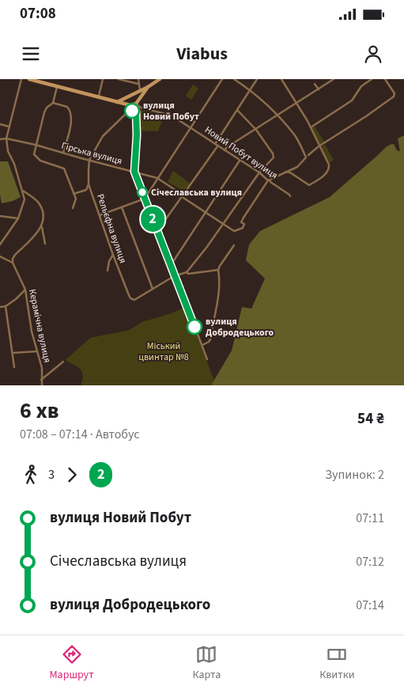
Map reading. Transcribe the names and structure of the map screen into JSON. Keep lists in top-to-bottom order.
{
  "streets": {
    "main road": ["Новий Побут вулиця"],
    "street": ["Гірська вулиця", "Рельєфна вулиця", "Керамічна вулиця"]
  },
  "crossings": [
    ["Новий Побут вулиця", "Гірська вулиця"],
    ["Гірська вулиця", "Рельєфна вулиця"]
  ],
  "parks": ["Міський цвинтар №8"],
  "places": ["вулиця Новий Побут", "Січеславська вулиця", "вулиця Добродецького"],
  "lines": ["bus line 2"],
  "page": {
    "status": "07:08",
    "header": "Viabus",
    "on_map": "2",
    "heading": ["6 хв", "07:08 – 07:14 · Автобус", "54 ₴"],
    "legs": ["3", "2", "Зупинок: 2"],
    "list": [
      {
        "name": "вулиця Новий Побут",
        "value": "07:11"
      },
      {
        "name": "Січеславська вулиця",
        "value": "07:12"
      },
      {
        "name": "вулиця Добродецького",
        "value": "07:14"
      }
    ],
    "tabs": ["Маршрут", "Карта", "Квитки"]
  }
}
